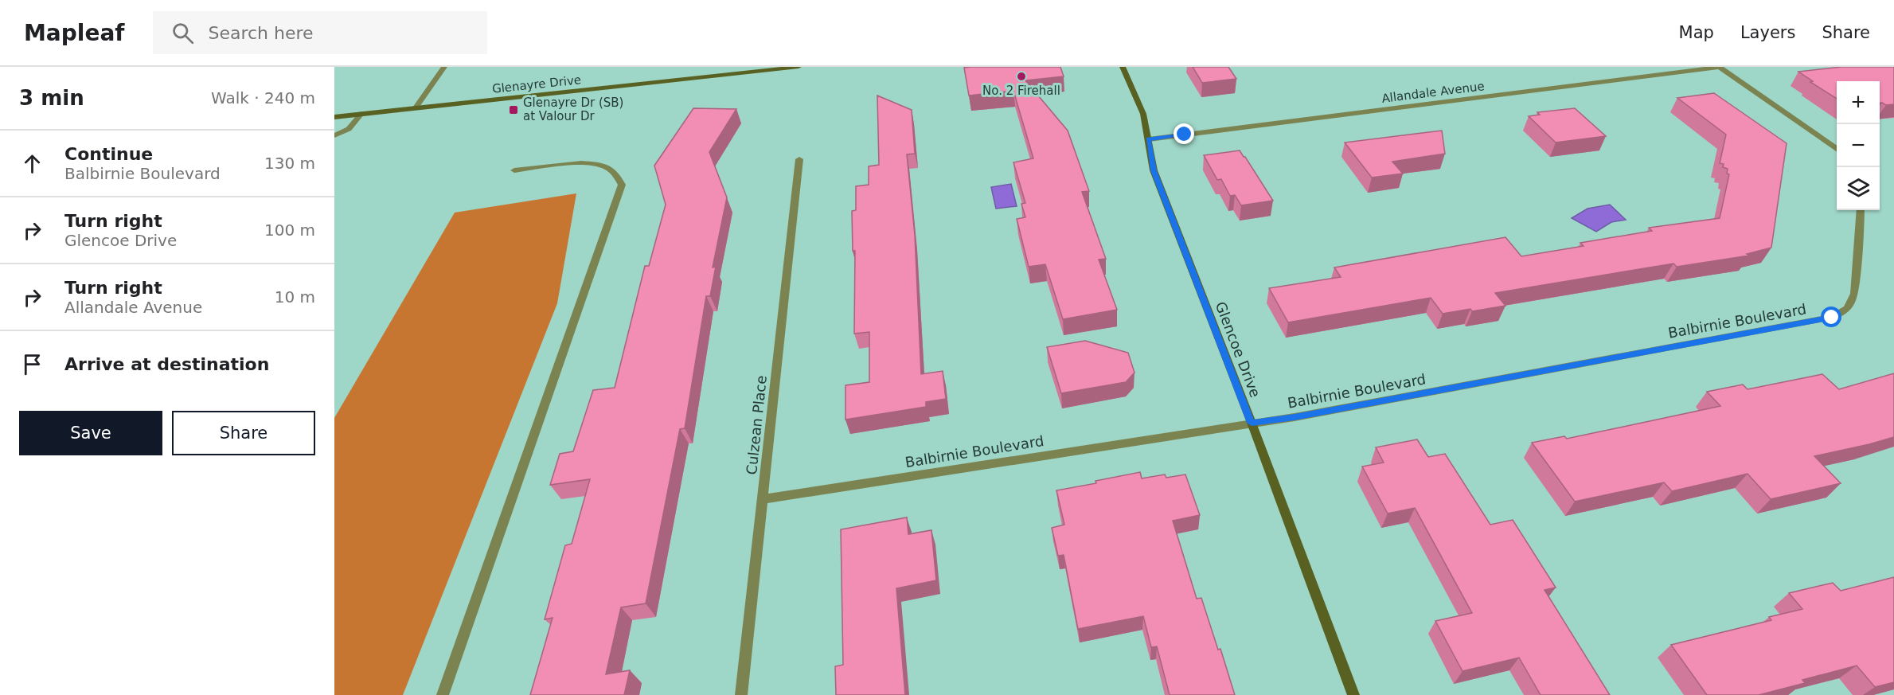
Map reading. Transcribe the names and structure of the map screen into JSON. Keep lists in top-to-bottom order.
{
  "streets": {
    "street": [
      "Glenayre Drive",
      "Allandale Avenue",
      "Balbirnie Boulevard",
      "Glencoe Drive",
      "Culzean Place"
    ]
  },
  "crossings": [
    ["Allandale Avenue", "Glencoe Drive"],
    ["Balbirnie Boulevard", "Glencoe Drive"],
    ["Balbirnie Boulevard", "Culzean Place"]
  ],
  "places": {
    "other": ["No. 2 Firehall"],
    "transit": ["Glenayre Dr (SB) at Valour Dr"]
  },
  "page": {
    "header": "Mapleaf",
    "search": "Search here",
    "nav": ["Map", "Layers", "Share"],
    "heading": ["3 min", "Walk · 240 m"],
    "map_buttons": ["+", "−"],
    "list": [
      ["Continue", "Balbirnie Boulevard", "130 m"],
      ["Turn right", "Glencoe Drive", "100 m"],
      ["Turn right", "Allandale Avenue", "10 m"],
      "Arrive at destination"
    ],
    "buttons": ["Save", "Share"]
  }
}
